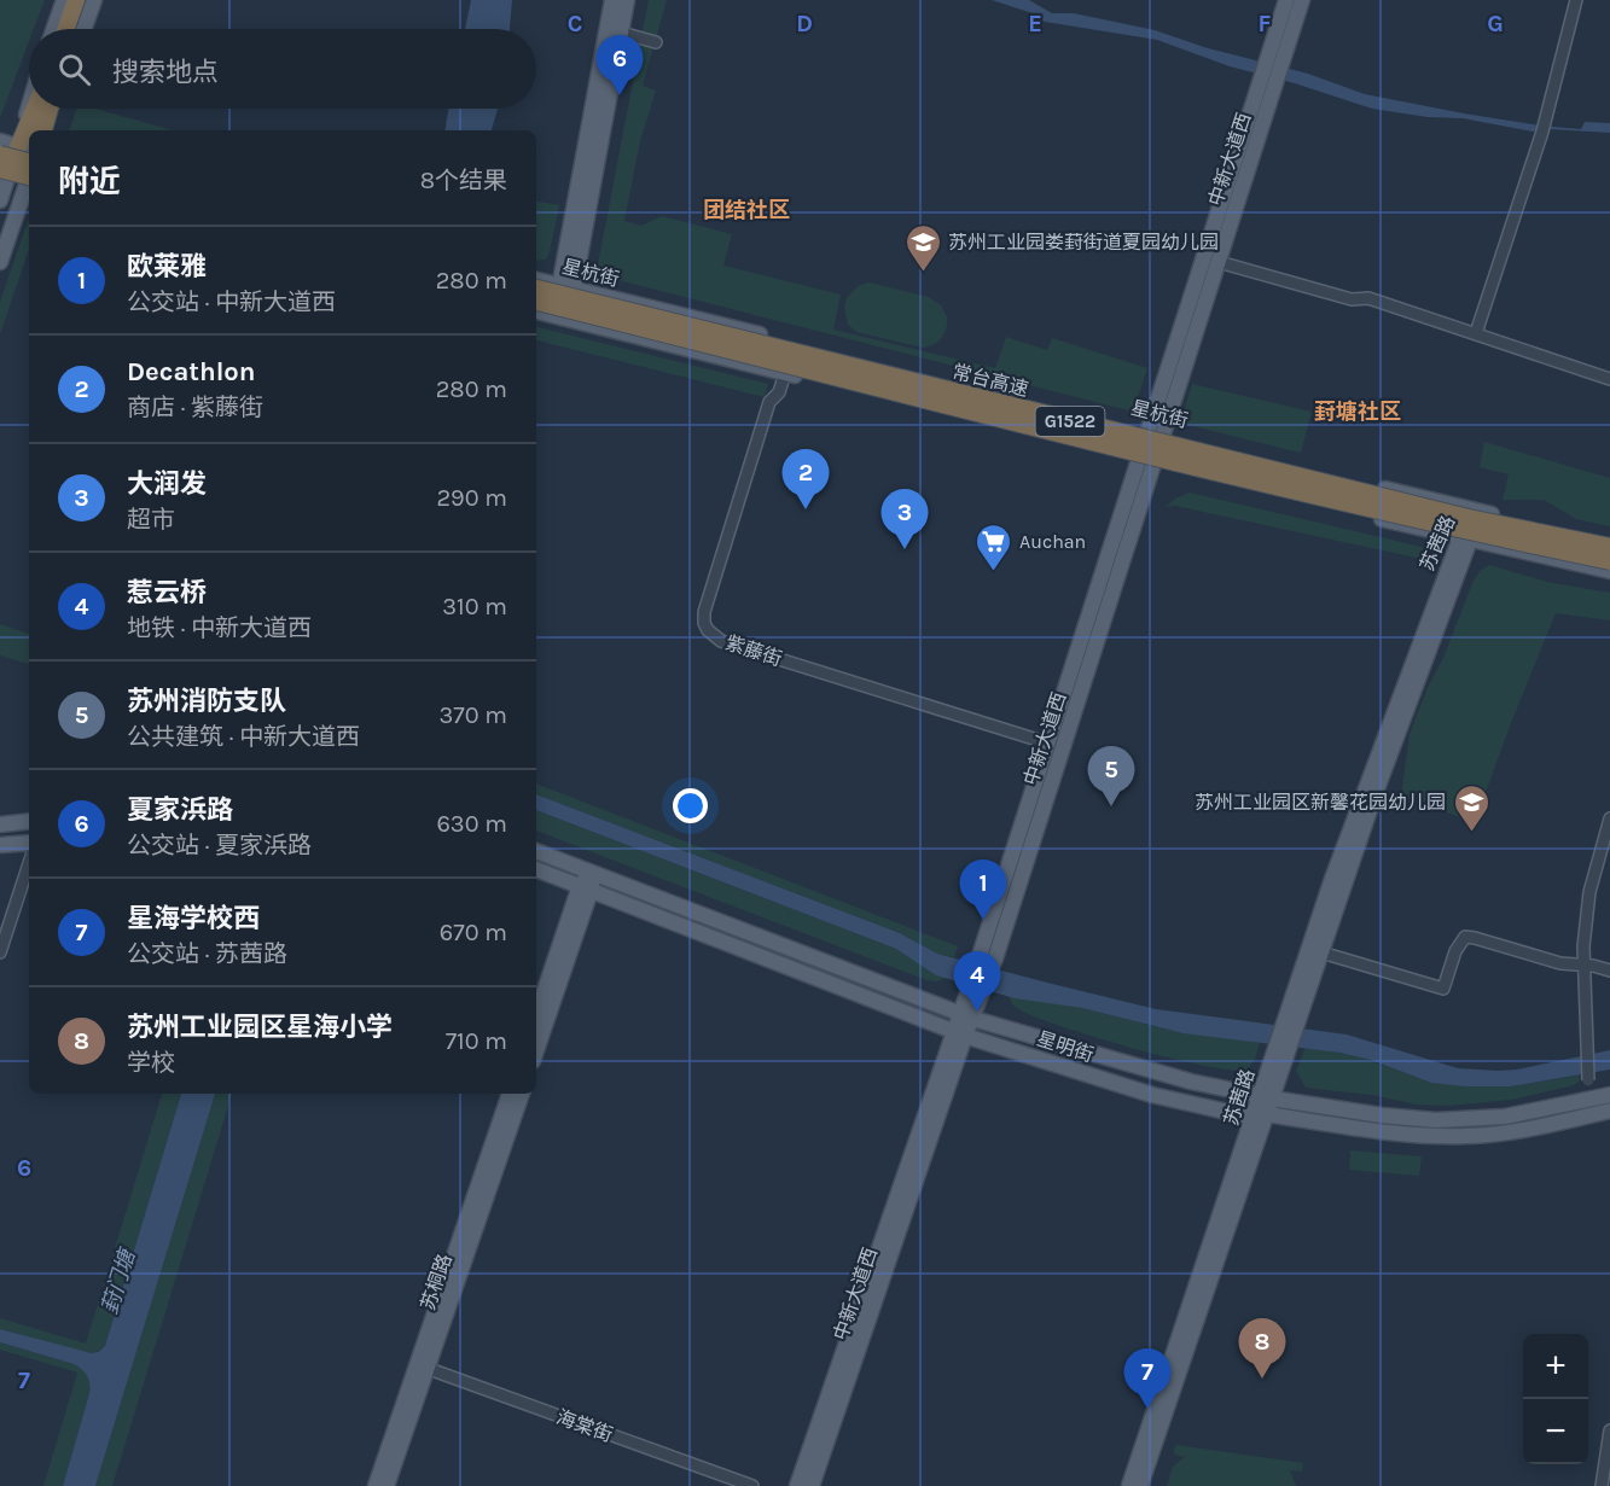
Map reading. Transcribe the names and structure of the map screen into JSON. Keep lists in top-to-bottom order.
{
  "streets": {
    "highway": ["常台高速", "G1522"],
    "main road": [
      "中新大道西",
      "星杭街",
      "苏茜路",
      "星明街",
      "苏桐路"
    ],
    "street": ["紫藤街", "海棠街"]
  },
  "crossings": [
    ["中新大道西", "星杭街"],
    ["中新大道西", "紫藤街"],
    ["中新大道西", "星明街"],
    ["星杭街", "常台高速"],
    ["星杭街", "苏茜路"],
    ["苏茜路", "星明街"],
    ["苏桐路", "海棠街"]
  ],
  "districts": ["团结社区", "葑塘社区"],
  "water": ["葑门塘"],
  "places": {
    "school or university": ["苏州工业园娄葑街道夏园幼儿园", "苏州工业园区新馨花园幼儿园"],
    "supermarket": ["Auchan"]
  },
  "page": {
    "search": "搜索地点",
    "pins": [
      "6",
      "2",
      "3",
      "5",
      "1",
      "4",
      "8",
      "7"
    ],
    "heading": ["附近", "8个结果"],
    "list": [
      {
        "mark": "1",
        "name": "欧莱雅",
        "note": "公交站 · 中新大道西",
        "value": "280 m"
      },
      {
        "mark": "2",
        "name": "Decathlon",
        "note": "商店 · 紫藤街",
        "value": "280 m"
      },
      {
        "mark": "3",
        "name": "大润发",
        "note": "超市",
        "value": "290 m"
      },
      {
        "mark": "4",
        "name": "惹云桥",
        "note": "地铁 · 中新大道西",
        "value": "310 m"
      },
      {
        "mark": "5",
        "name": "苏州消防支队",
        "note": "公共建筑 · 中新大道西",
        "value": "370 m"
      },
      {
        "mark": "6",
        "name": "夏家浜路",
        "note": "公交站 · 夏家浜路",
        "value": "630 m"
      },
      {
        "mark": "7",
        "name": "星海学校西",
        "note": "公交站 · 苏茜路",
        "value": "670 m"
      },
      {
        "mark": "8",
        "name": "苏州工业园区星海小学",
        "note": "学校",
        "value": "710 m"
      }
    ],
    "map_buttons": ["+", "−"]
  },
  "grid": {
    "columns": [
      "C",
      "D",
      "E",
      "F",
      "G"
    ],
    "rows": ["6", "7"]
  }
}
